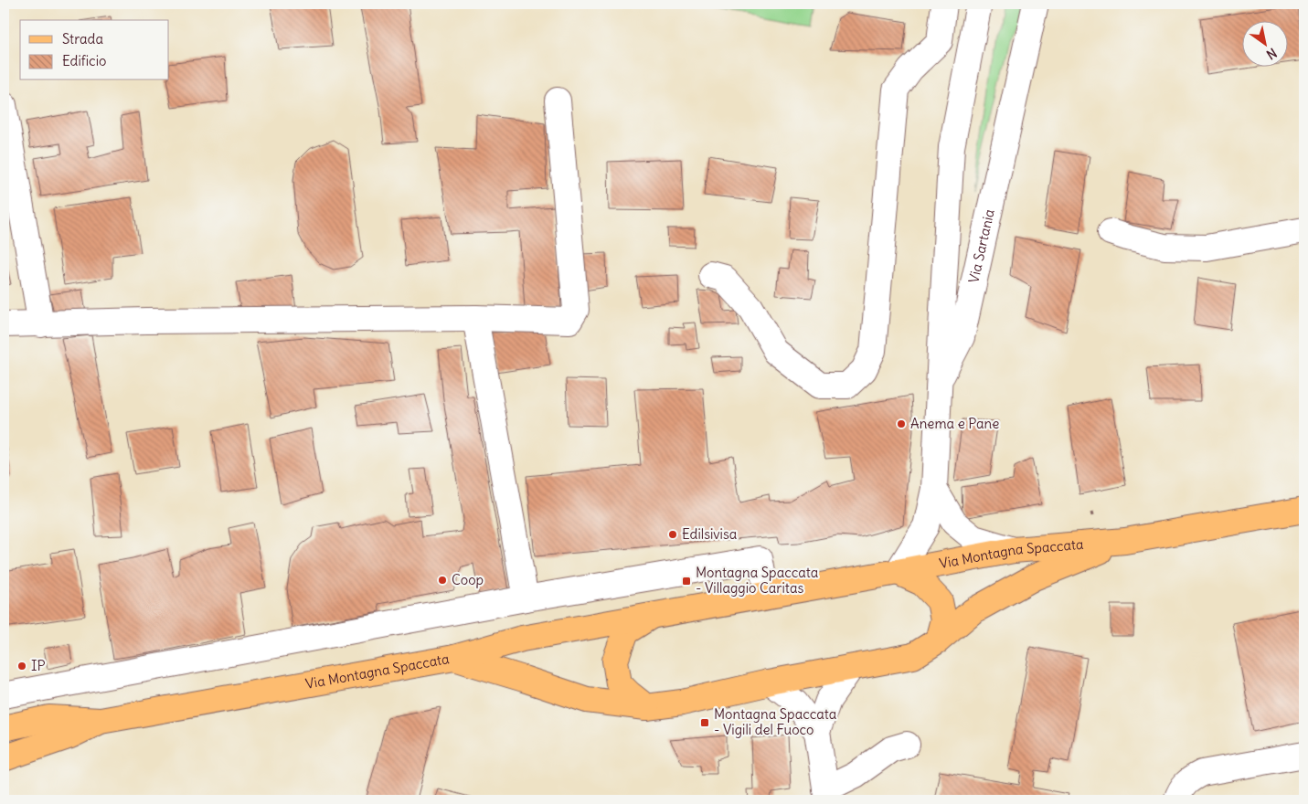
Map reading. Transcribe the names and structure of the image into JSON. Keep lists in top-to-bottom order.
{
  "streets": {
    "main road": ["Via Montagna Spaccata"],
    "street": ["Via Sartania"]
  },
  "crossings": [
    ["Via Sartania", "Via Montagna Spaccata"]
  ],
  "places": {
    "other": [
      "Anema e Pane",
      "Edilsivisa",
      "Coop",
      "IP"
    ],
    "transit": ["Montagna Spaccata - Villaggio Caritas", "Montagna Spaccata - Vigili del Fuoco"]
  },
  "legend": ["Strada", "Edificio"],
  "north": "bottom right"
}
